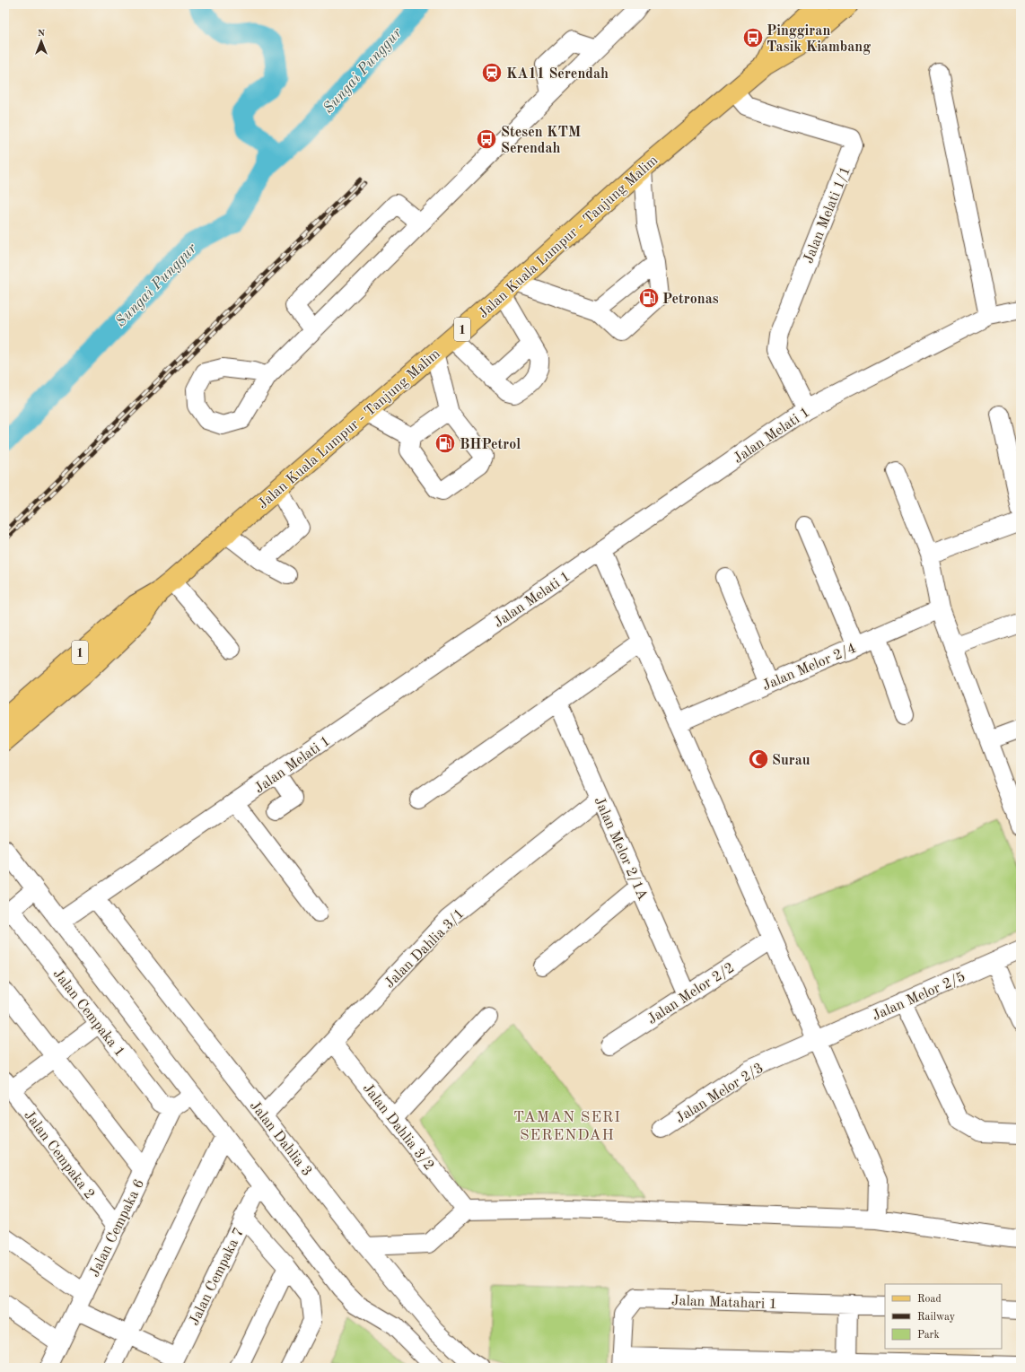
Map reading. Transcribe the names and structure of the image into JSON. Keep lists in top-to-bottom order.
{
  "streets": {
    "main road": ["Jalan Kuala Lumpur - Tanjung Malim", "1"],
    "street": [
      "Jalan Melati 1/1",
      "Jalan Melati 1",
      "Jalan Melor 2/4",
      "Jalan Melor 2/1A",
      "Jalan Dahlia 3/1",
      "Jalan Melor 2/2",
      "Jalan Melor 2/5",
      "Jalan Cempaka 1",
      "Jalan Melor 2/3",
      "Jalan Dahlia 3/2",
      "Jalan Dahlia 3",
      "Jalan Cempaka 2",
      "Jalan Cempaka 6",
      "Jalan Cempaka 7",
      "Jalan Matahari 1"
    ]
  },
  "crossings": [
    ["Jalan Melati 1/1", "Jalan Kuala Lumpur - Tanjung Malim"],
    ["Jalan Melati 1/1", "Jalan Melati 1"],
    ["Jalan Melati 1", "Jalan Dahlia 3"],
    ["Jalan Melor 2/1A", "Jalan Dahlia 3/1"],
    ["Jalan Melor 2/1A", "Jalan Melor 2/2"],
    ["Jalan Dahlia 3/1", "Jalan Dahlia 3/2"],
    ["Jalan Dahlia 3/1", "Jalan Dahlia 3"],
    ["Jalan Melor 2/5", "Jalan Melor 2/3"],
    ["Jalan Cempaka 1", "Jalan Cempaka 6"],
    ["Jalan Cempaka 2", "Jalan Cempaka 6"]
  ],
  "districts": ["TAMAN SERI SERENDAH"],
  "water": ["Sungai Punggur"],
  "places": {
    "bus stop": ["Pinggiran Tasik Kiambang", "Stesen KTM Serendah"],
    "station": ["KA11 Serendah"],
    "fuel station": ["Petronas", "BHPetrol"],
    "mosque": ["Surau"]
  },
  "legend": ["Road", "Railway", "Park"],
  "north": "top"
}
